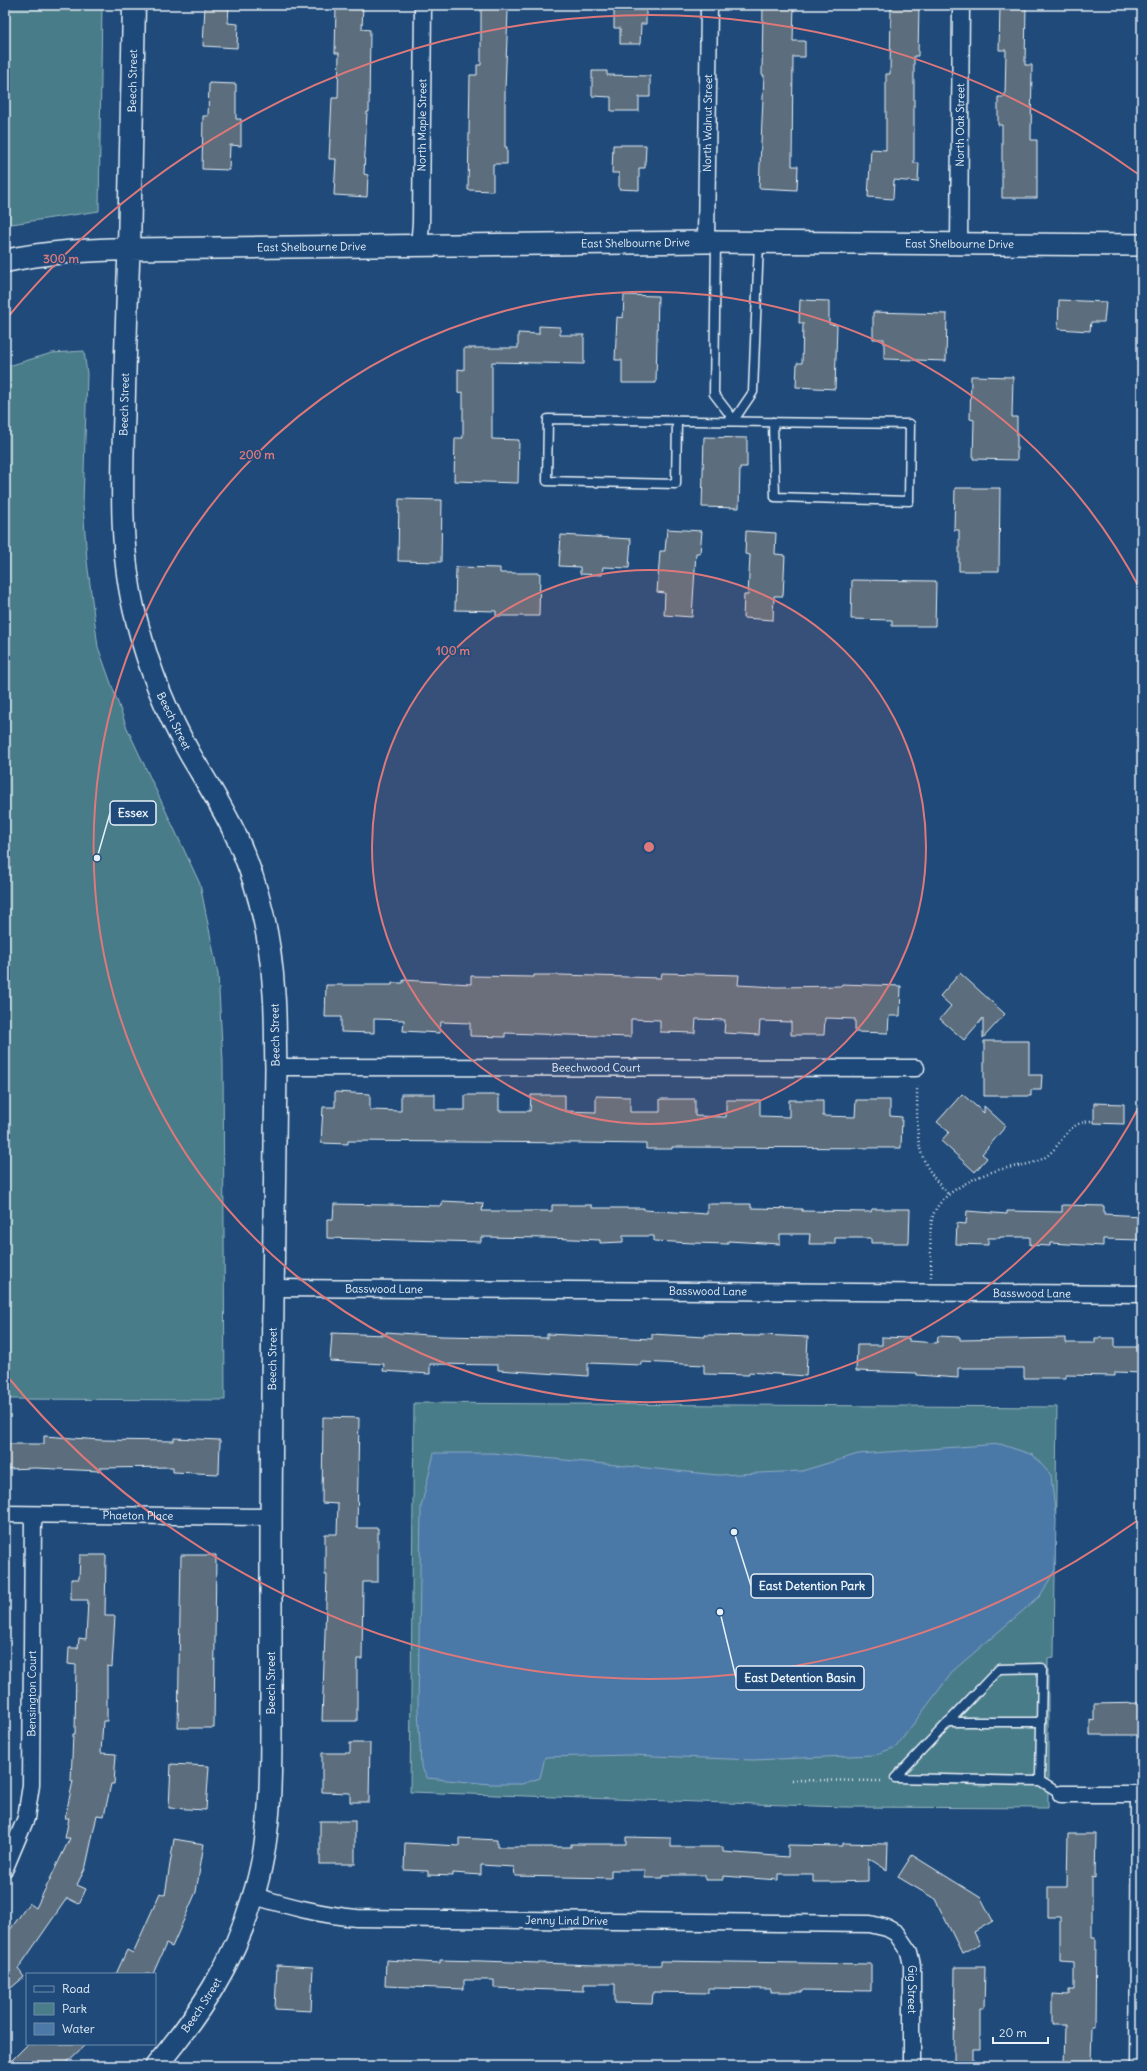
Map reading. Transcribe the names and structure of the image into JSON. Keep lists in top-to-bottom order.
{
  "streets": {
    "main road": ["Beech Street"],
    "street": [
      "North Walnut Street",
      "North Oak Street",
      "North Maple Street",
      "East Shelbourne Drive",
      "Beechwood Court",
      "Basswood Lane",
      "Phaeton Place",
      "Bensington Court",
      "Jenny Lind Drive",
      "Gig Street"
    ]
  },
  "crossings": [
    ["Beech Street", "East Shelbourne Drive"],
    ["Beech Street", "Beechwood Court"],
    ["Beech Street", "Basswood Lane"],
    ["Beech Street", "Phaeton Place"],
    ["Beech Street", "Jenny Lind Drive"],
    ["North Walnut Street", "East Shelbourne Drive"],
    ["North Oak Street", "East Shelbourne Drive"],
    ["North Maple Street", "East Shelbourne Drive"],
    ["Phaeton Place", "Bensington Court"],
    ["Jenny Lind Drive", "Gig Street"]
  ],
  "places": ["Essex", "East Detention Park", "East Detention Basin"],
  "legend": ["Road", "Park", "Water"],
  "scale_bar": "20 m",
  "rings": ["300 m", "200 m", "100 m"]
}
